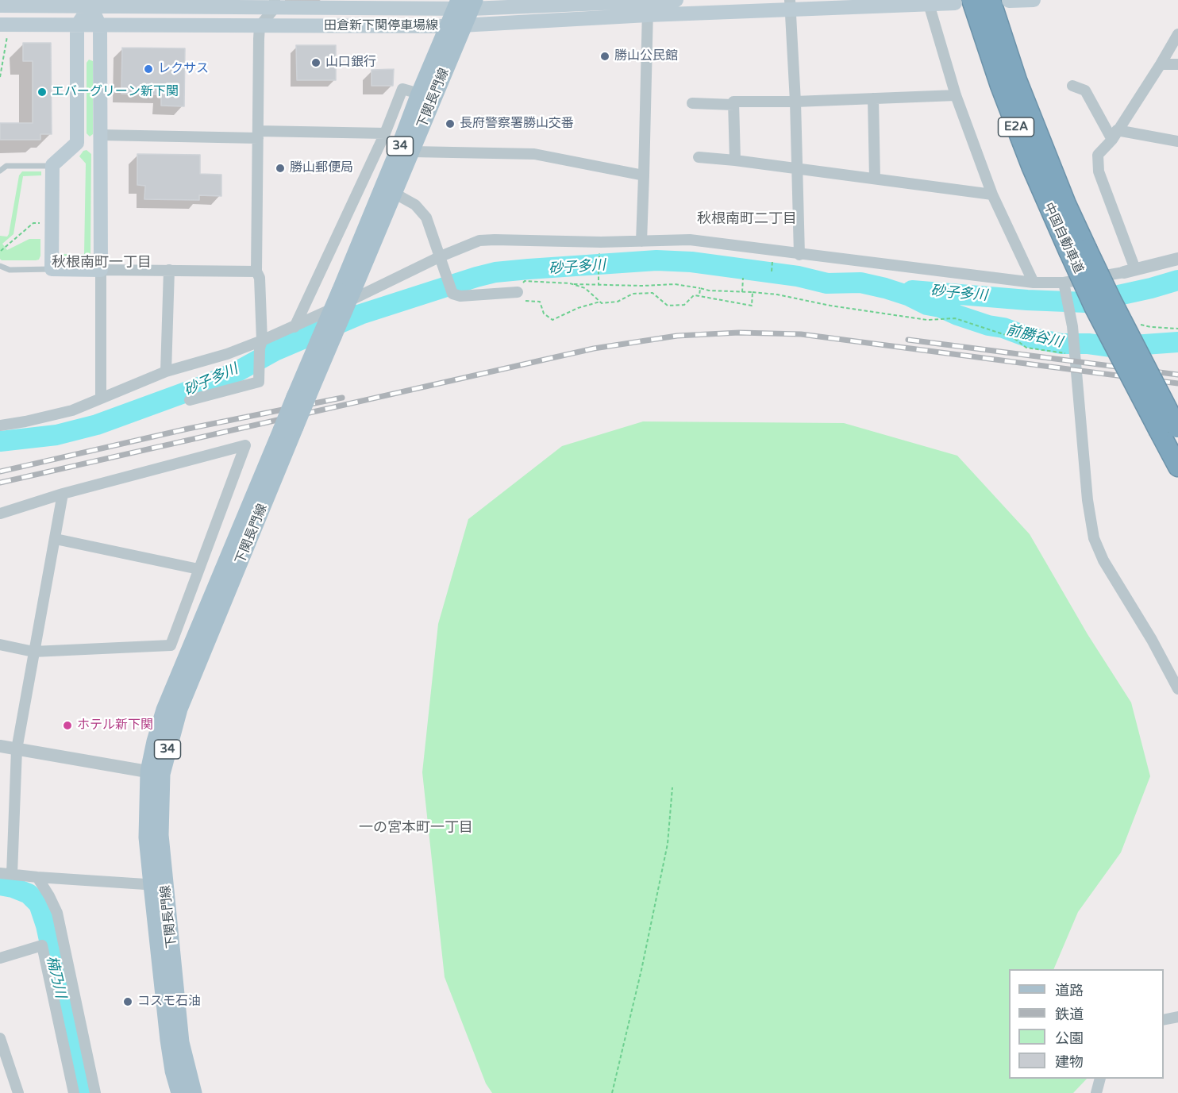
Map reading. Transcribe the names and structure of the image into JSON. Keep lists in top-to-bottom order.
{
  "streets": {
    "highway": ["E2A", "中国自動車道"],
    "main road": ["田倉新下関停車場線", "下関長門線", "34"]
  },
  "crossings": [
    ["田倉新下関停車場線", "下関長門線"],
    ["田倉新下関停車場線", "中国自動車道"]
  ],
  "districts": ["秋根南町二丁目", "秋根南町一丁目", "一の宮本町一丁目"],
  "water": ["砂子多川", "前勝谷川", "楠乃川"],
  "places": [
    "勝山公民館",
    "山口銀行",
    "レクサス",
    "エバーグリーン新下関",
    "長府警察署勝山交番",
    "勝山郵便局",
    "ホテル新下関",
    "コスモ石油"
  ],
  "legend": [
    "道路",
    "鉄道",
    "公園",
    "建物"
  ]
}
